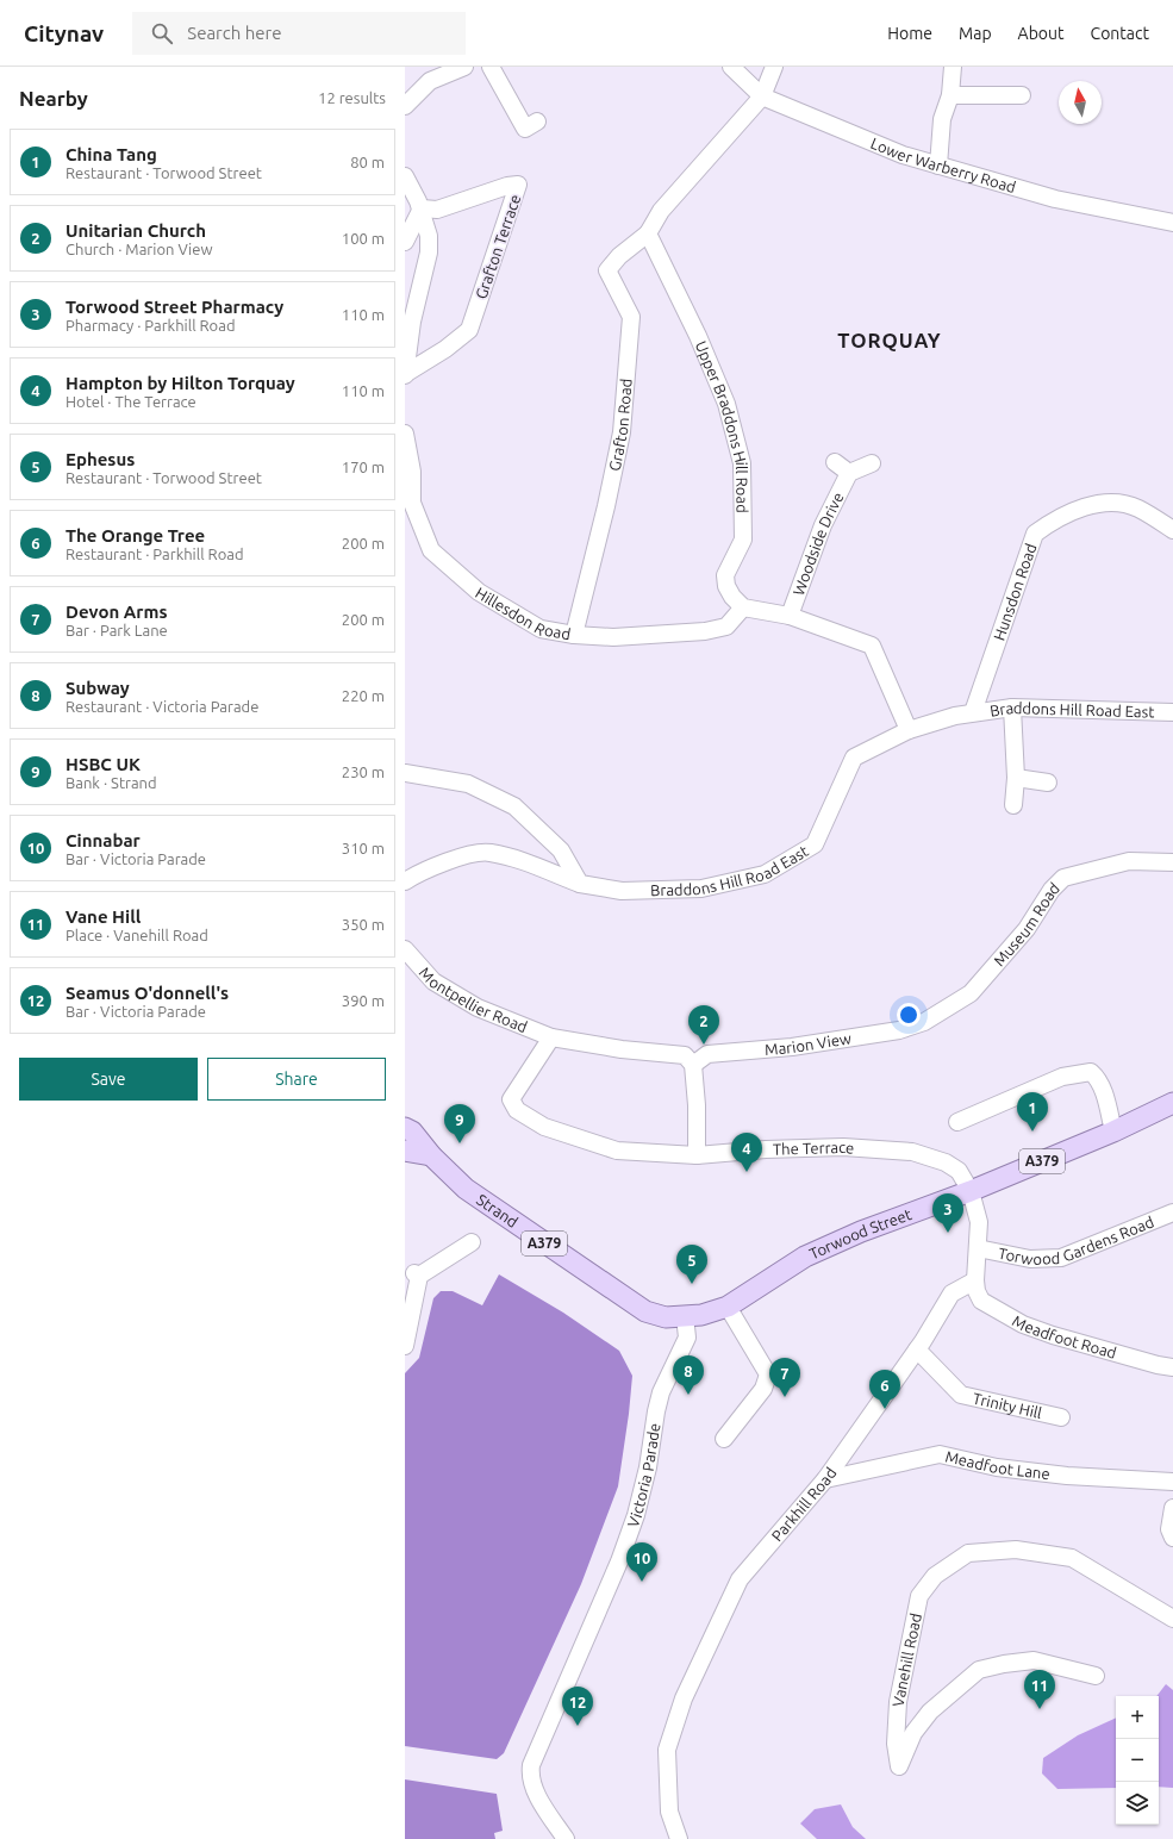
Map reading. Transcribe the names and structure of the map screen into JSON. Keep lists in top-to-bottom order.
{
  "streets": {
    "main road": ["A379", "Strand", "Torwood Street"],
    "street": [
      "Lower Warberry Road",
      "Grafton Terrace",
      "Grafton Road",
      "Upper Braddons Hill Road",
      "Woodside Drive",
      "Hunsdon Road",
      "Hillesdon Road",
      "Braddons Hill Road East",
      "Museum Road",
      "Montpellier Road",
      "Marion View",
      "The Terrace",
      "Torwood Gardens Road",
      "Meadfoot Road",
      "Trinity Hill",
      "Meadfoot Lane",
      "Victoria Parade",
      "Parkhill Road",
      "Vanehill Road"
    ]
  },
  "crossings": [
    ["Grafton Road", "Upper Braddons Hill Road"],
    ["Grafton Road", "Hillesdon Road"],
    ["Upper Braddons Hill Road", "Hillesdon Road"],
    ["Hunsdon Road", "Braddons Hill Road East"],
    ["Museum Road", "Marion View"],
    ["Montpellier Road", "Marion View"],
    ["Montpellier Road", "The Terrace"],
    ["The Terrace", "Torwood Street"],
    ["A379", "Torwood Street"],
    ["Strand", "Torwood Street"],
    ["Torwood Street", "Victoria Parade"],
    ["Meadfoot Road", "Parkhill Road"],
    ["Trinity Hill", "Parkhill Road"],
    ["Meadfoot Lane", "Parkhill Road"]
  ],
  "districts": ["TORQUAY"],
  "north": "top",
  "page": {
    "header": "Citynav",
    "search": "Search here",
    "nav": [
      "Home",
      "Map",
      "About",
      "Contact"
    ],
    "heading": ["Nearby", "12 results"],
    "list": [
      {
        "mark": "1",
        "name": "China Tang",
        "note": "Restaurant · Torwood Street",
        "value": "80 m"
      },
      {
        "mark": "2",
        "name": "Unitarian Church",
        "note": "Church · Marion View",
        "value": "100 m"
      },
      {
        "mark": "3",
        "name": "Torwood Street Pharmacy",
        "note": "Pharmacy · Parkhill Road",
        "value": "110 m"
      },
      {
        "mark": "4",
        "name": "Hampton by Hilton Torquay",
        "note": "Hotel · The Terrace",
        "value": "110 m"
      },
      {
        "mark": "5",
        "name": "Ephesus",
        "note": "Restaurant · Torwood Street",
        "value": "170 m"
      },
      {
        "mark": "6",
        "name": "The Orange Tree",
        "note": "Restaurant · Parkhill Road",
        "value": "200 m"
      },
      {
        "mark": "7",
        "name": "Devon Arms",
        "note": "Bar · Park Lane",
        "value": "200 m"
      },
      {
        "mark": "8",
        "name": "Subway",
        "note": "Restaurant · Victoria Parade",
        "value": "220 m"
      },
      {
        "mark": "9",
        "name": "HSBC UK",
        "note": "Bank · Strand",
        "value": "230 m"
      },
      {
        "mark": "10",
        "name": "Cinnabar",
        "note": "Bar · Victoria Parade",
        "value": "310 m"
      },
      {
        "mark": "11",
        "name": "Vane Hill",
        "note": "Place · Vanehill Road",
        "value": "350 m"
      },
      {
        "mark": "12",
        "name": "Seamus O'donnell's",
        "note": "Bar · Victoria Parade",
        "value": "390 m"
      }
    ],
    "pins": [
      "2",
      "1",
      "9",
      "4",
      "3",
      "5",
      "8",
      "7",
      "6",
      "10",
      "11",
      "12"
    ],
    "buttons": ["Save", "Share"],
    "map_buttons": ["+", "−"]
  }
}
